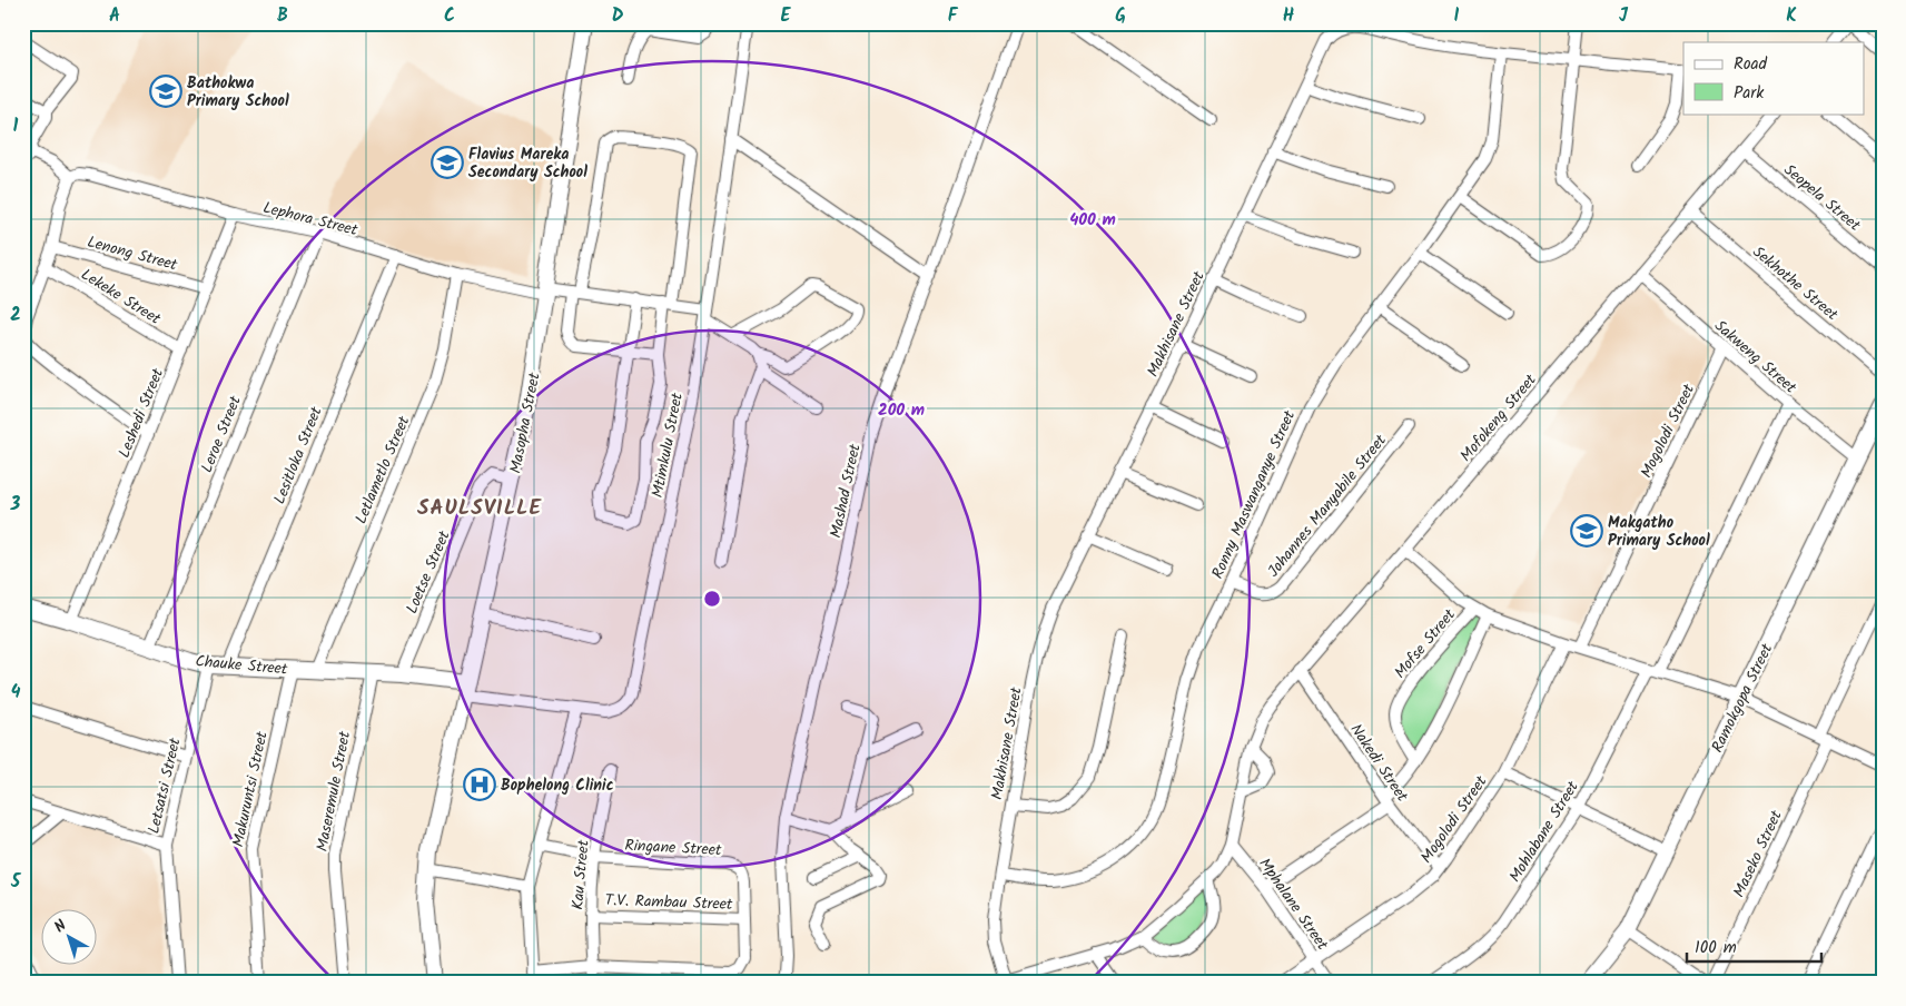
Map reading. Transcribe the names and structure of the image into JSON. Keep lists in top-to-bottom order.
{
  "streets": {
    "street": [
      "Seopela Street",
      "Lephora Street",
      "Lenong Street",
      "Sekhothe Street",
      "Lekeke Street",
      "Makhisane Street",
      "Sakweng Street",
      "Leshedi Street",
      "Mofokeng Street",
      "Masopha Street",
      "Mogolodi Street",
      "Leroe Street",
      "Mtimkulu Street",
      "Lesitloka Street",
      "Letlametlo Street",
      "Mashad Street",
      "Ronny Maswanganye Street",
      "Johannes Manyabile Street",
      "Loetse Street",
      "Mofse Street",
      "Chauke Street",
      "Ramokgopa Street",
      "Nakedi Street",
      "Letsatsi Street",
      "Makuruntsi Street",
      "Maseremule Street",
      "Mohlabane Street",
      "Ringane Street",
      "Maseko Street",
      "Kau Street",
      "T.V. Rambau Street",
      "Mphalane Street"
    ]
  },
  "crossings": [
    ["Seopela Street", "Mofokeng Street"],
    ["Lephora Street", "Leshedi Street"],
    ["Lephora Street", "Masopha Street"],
    ["Lephora Street", "Leroe Street"],
    ["Lephora Street", "Mtimkulu Street"],
    ["Lephora Street", "Lesitloka Street"],
    ["Lephora Street", "Letlametlo Street"],
    ["Lenong Street", "Leshedi Street"],
    ["Sekhothe Street", "Mofokeng Street"],
    ["Lekeke Street", "Leshedi Street"],
    ["Makhisane Street", "Mofokeng Street"],
    ["Makhisane Street", "Ronny Maswanganye Street"],
    ["Sakweng Street", "Mofokeng Street"],
    ["Sakweng Street", "Mogolodi Street"],
    ["Sakweng Street", "Ramokgopa Street"],
    ["Sakweng Street", "Mohlabane Street"],
    ["Leshedi Street", "Chauke Street"],
    ["Mofokeng Street", "Nakedi Street"],
    ["Mofokeng Street", "Mphalane Street"],
    ["Masopha Street", "Mtimkulu Street"],
    ["Masopha Street", "Loetse Street"],
    ["Masopha Street", "Chauke Street"],
    ["Mogolodi Street", "Nakedi Street"],
    ["Mogolodi Street", "Mphalane Street"],
    ["Leroe Street", "Chauke Street"],
    ["Mtimkulu Street", "Chauke Street"],
    ["Lesitloka Street", "Chauke Street"],
    ["Letlametlo Street", "Chauke Street"],
    ["Ronny Maswanganye Street", "Johannes Manyabile Street"],
    ["Loetse Street", "Chauke Street"],
    ["Chauke Street", "Letsatsi Street"],
    ["Chauke Street", "Makuruntsi Street"],
    ["Chauke Street", "Maseremule Street"],
    ["Ringane Street", "Kau Street"],
    ["Ringane Street", "T.V. Rambau Street"],
    ["Kau Street", "T.V. Rambau Street"]
  ],
  "districts": ["SAULSVILLE"],
  "places": {
    "school or university": ["Bathokwa Primary School", "Flavius Mareka Secondary School", "Makgatho Primary School"],
    "hospital": ["Bophelong Clinic"]
  },
  "legend": ["Road", "Park"],
  "scale_bar": "100 m",
  "north": "top left",
  "grid": {
    "columns": [
      "A",
      "B",
      "C",
      "D",
      "E",
      "F",
      "G",
      "H",
      "I",
      "J",
      "K"
    ],
    "rows": [
      "1",
      "2",
      "3",
      "4",
      "5"
    ]
  },
  "rings": ["400 m", "200 m"]
}
